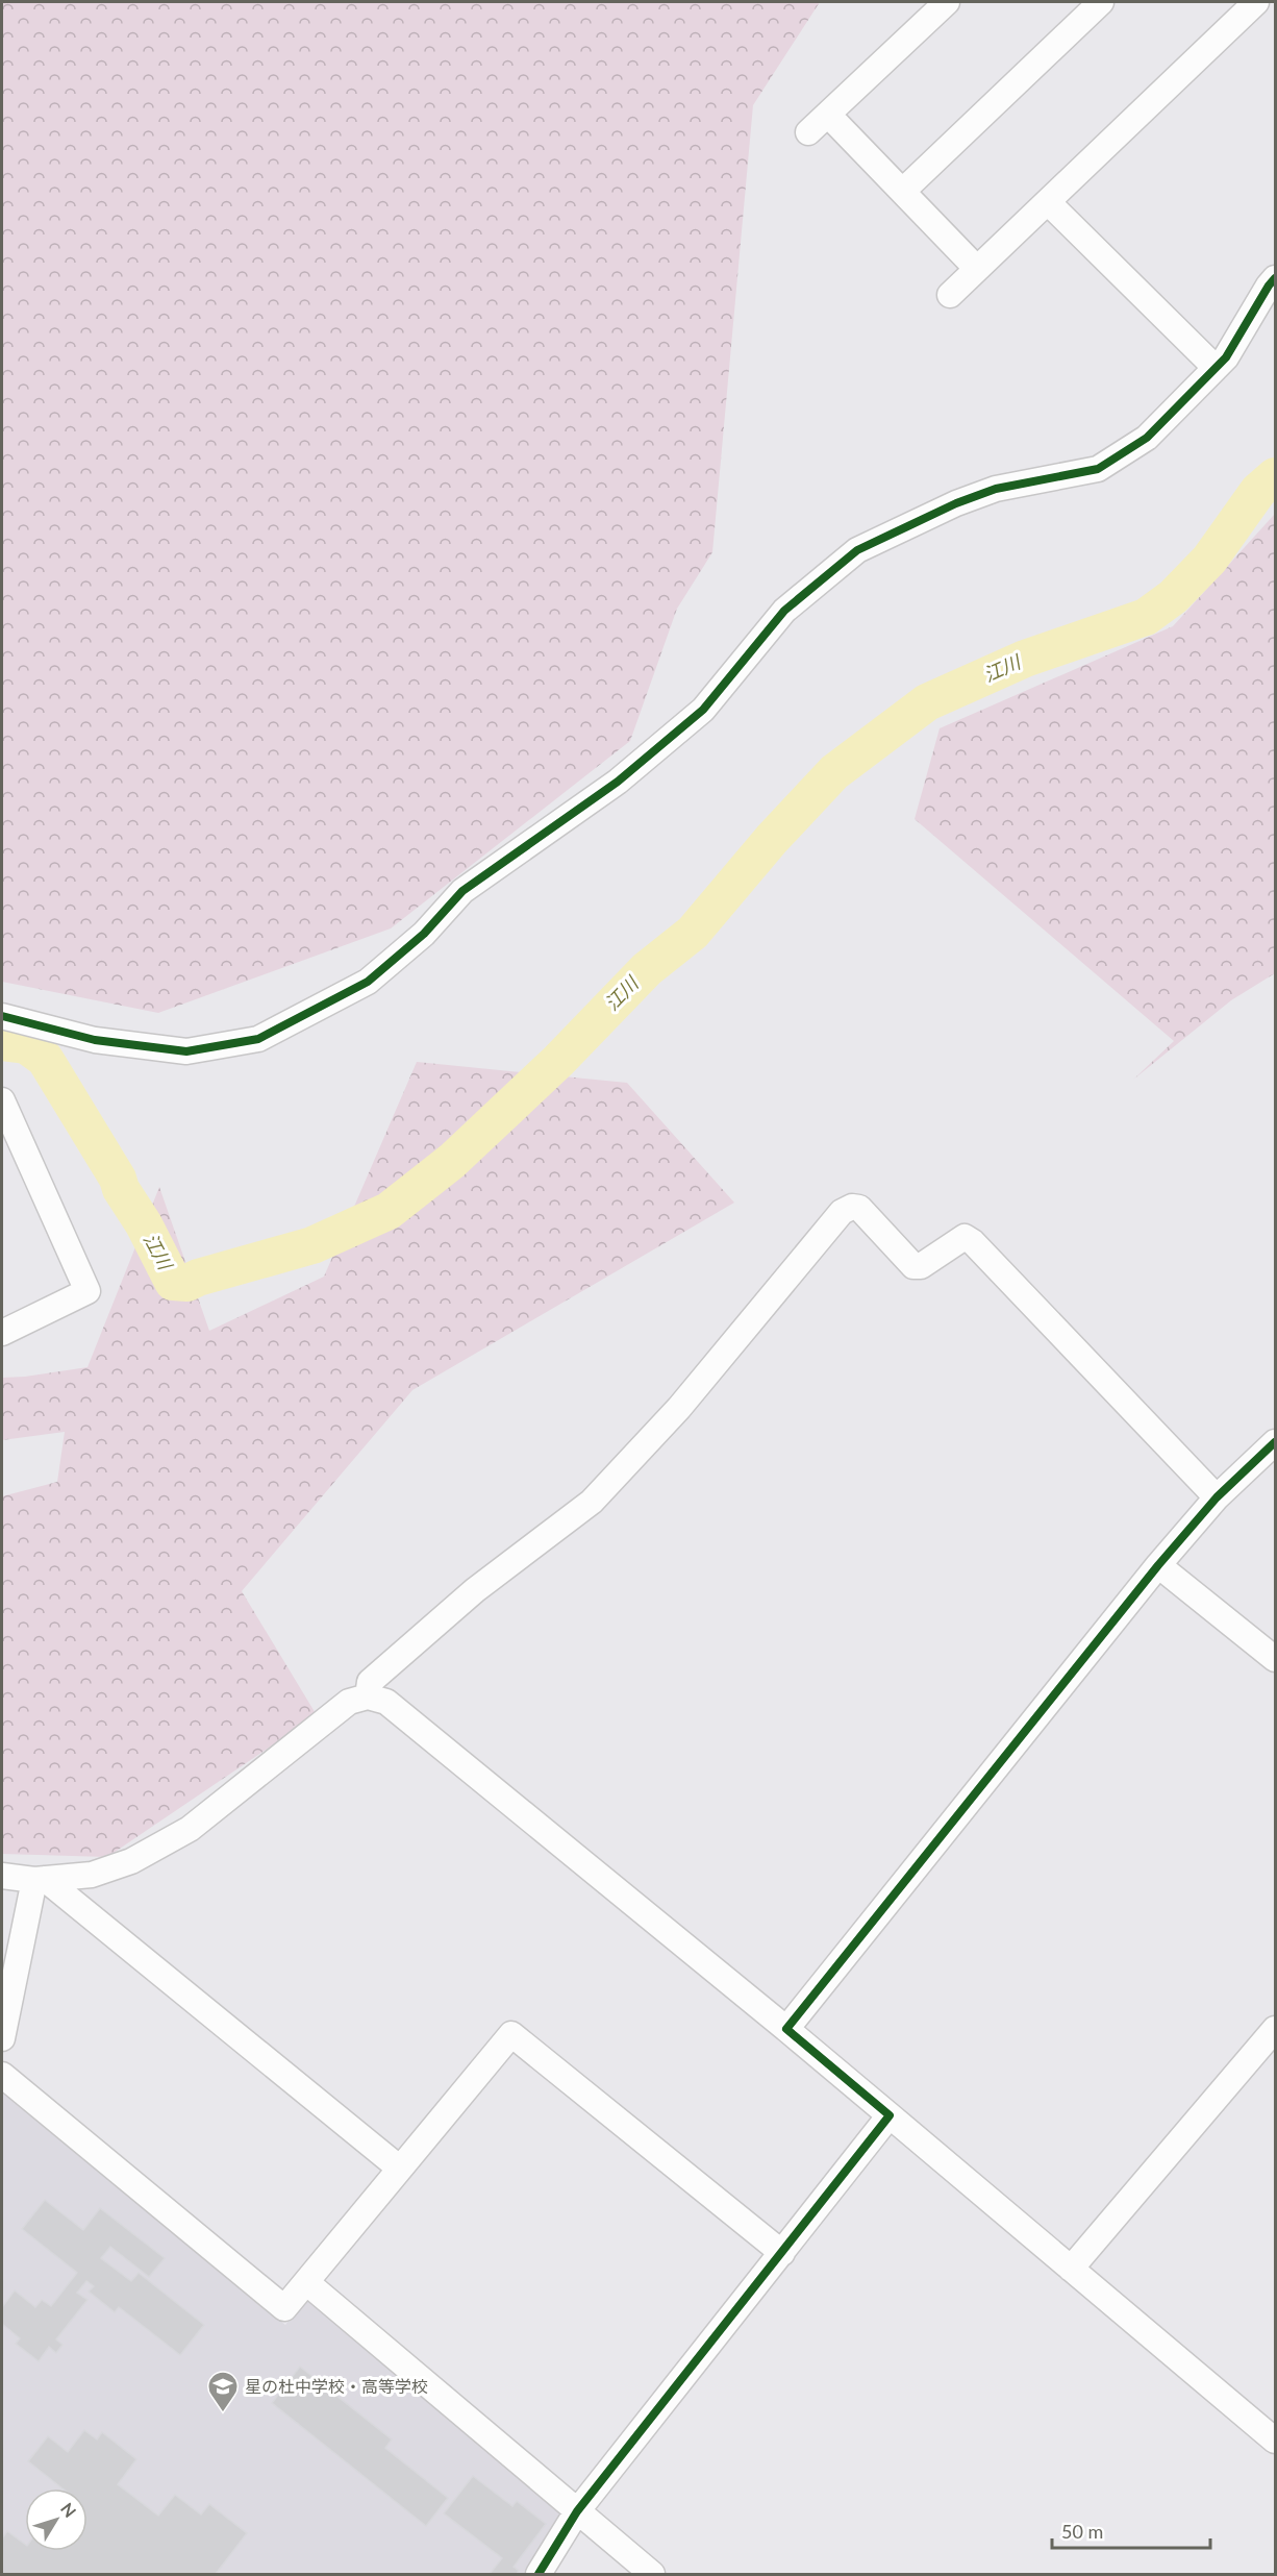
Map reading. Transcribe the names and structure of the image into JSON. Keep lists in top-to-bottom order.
{
  "water": ["江川"],
  "places": {
    "school or university": ["星の杜中学校・高等学校"]
  },
  "scale_bar": "50 m",
  "north": "top right"
}
